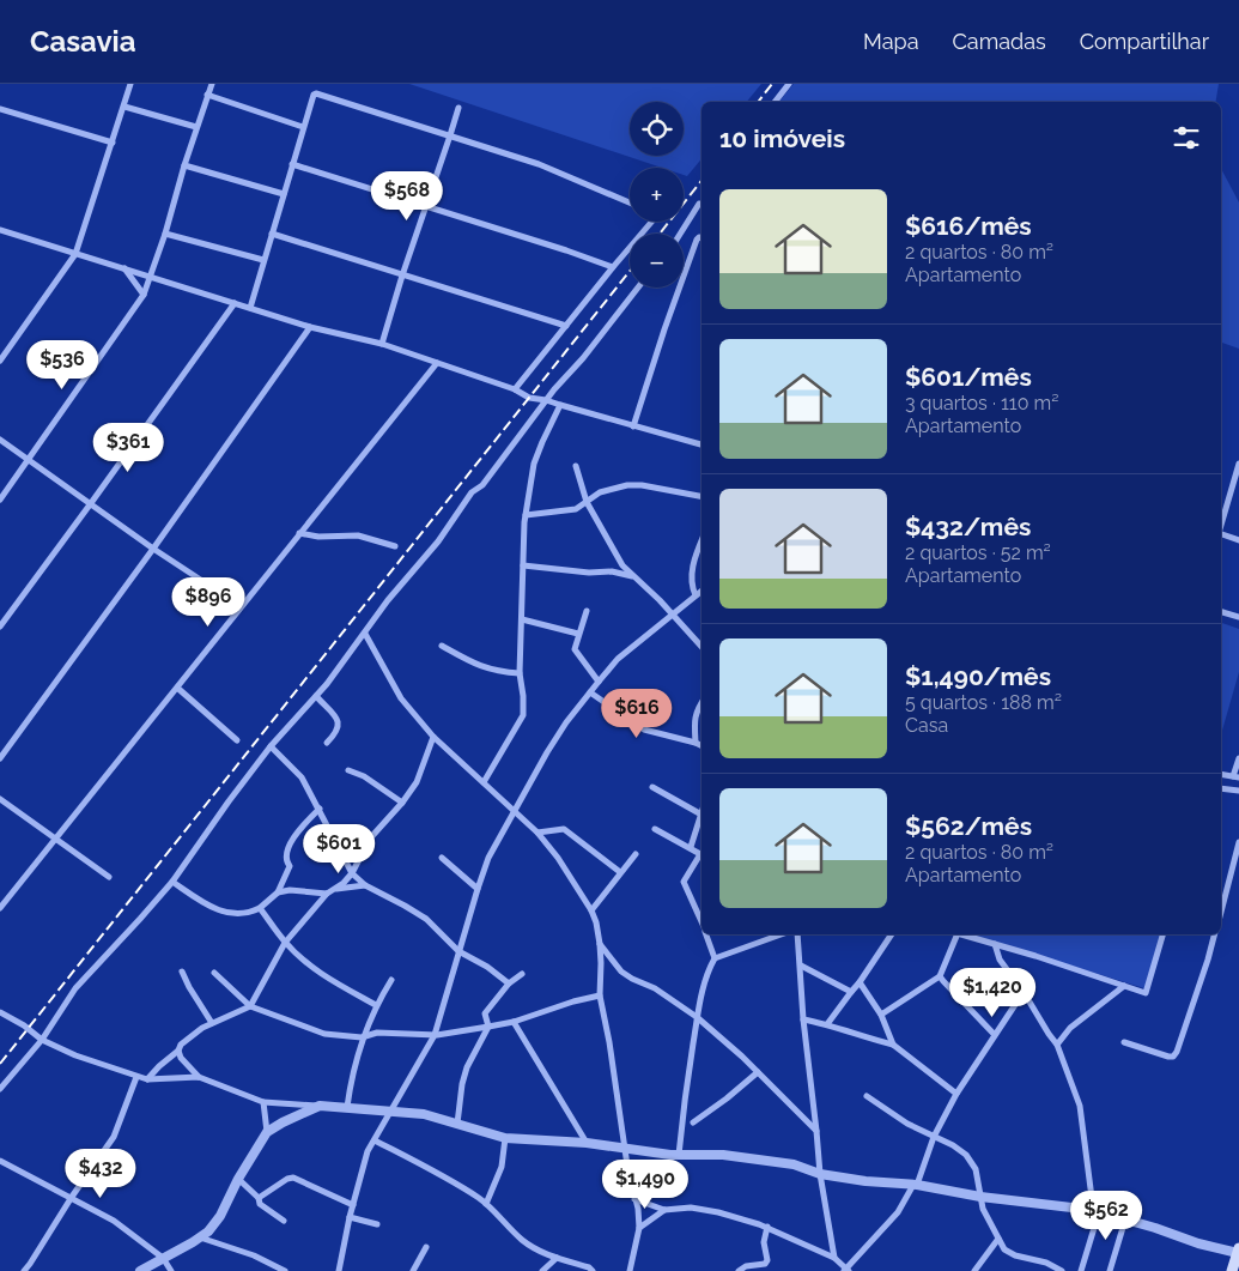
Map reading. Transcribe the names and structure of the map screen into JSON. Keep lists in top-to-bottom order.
{
  "page": {
    "header": "Casavia",
    "nav": ["Mapa", "Camadas", "Compartilhar"],
    "map_buttons": ["+", "−"],
    "heading": "10 imóveis",
    "price": [
      "$568",
      "$536",
      "$361",
      "$896",
      "$616",
      "$601",
      "$1,420",
      "$432",
      "$1,490",
      "$562"
    ],
    "list": [
      {
        "name": "$616/mês",
        "note": "2 quartos · 80 m² · Apartamento"
      },
      {
        "name": "$601/mês",
        "note": "3 quartos · 110 m² · Apartamento"
      },
      {
        "name": "$432/mês",
        "note": "2 quartos · 52 m² · Apartamento"
      },
      {
        "name": "$1,490/mês",
        "note": "5 quartos · 188 m² · Casa"
      },
      {
        "name": "$562/mês",
        "note": "2 quartos · 80 m² · Apartamento"
      }
    ]
  }
}
